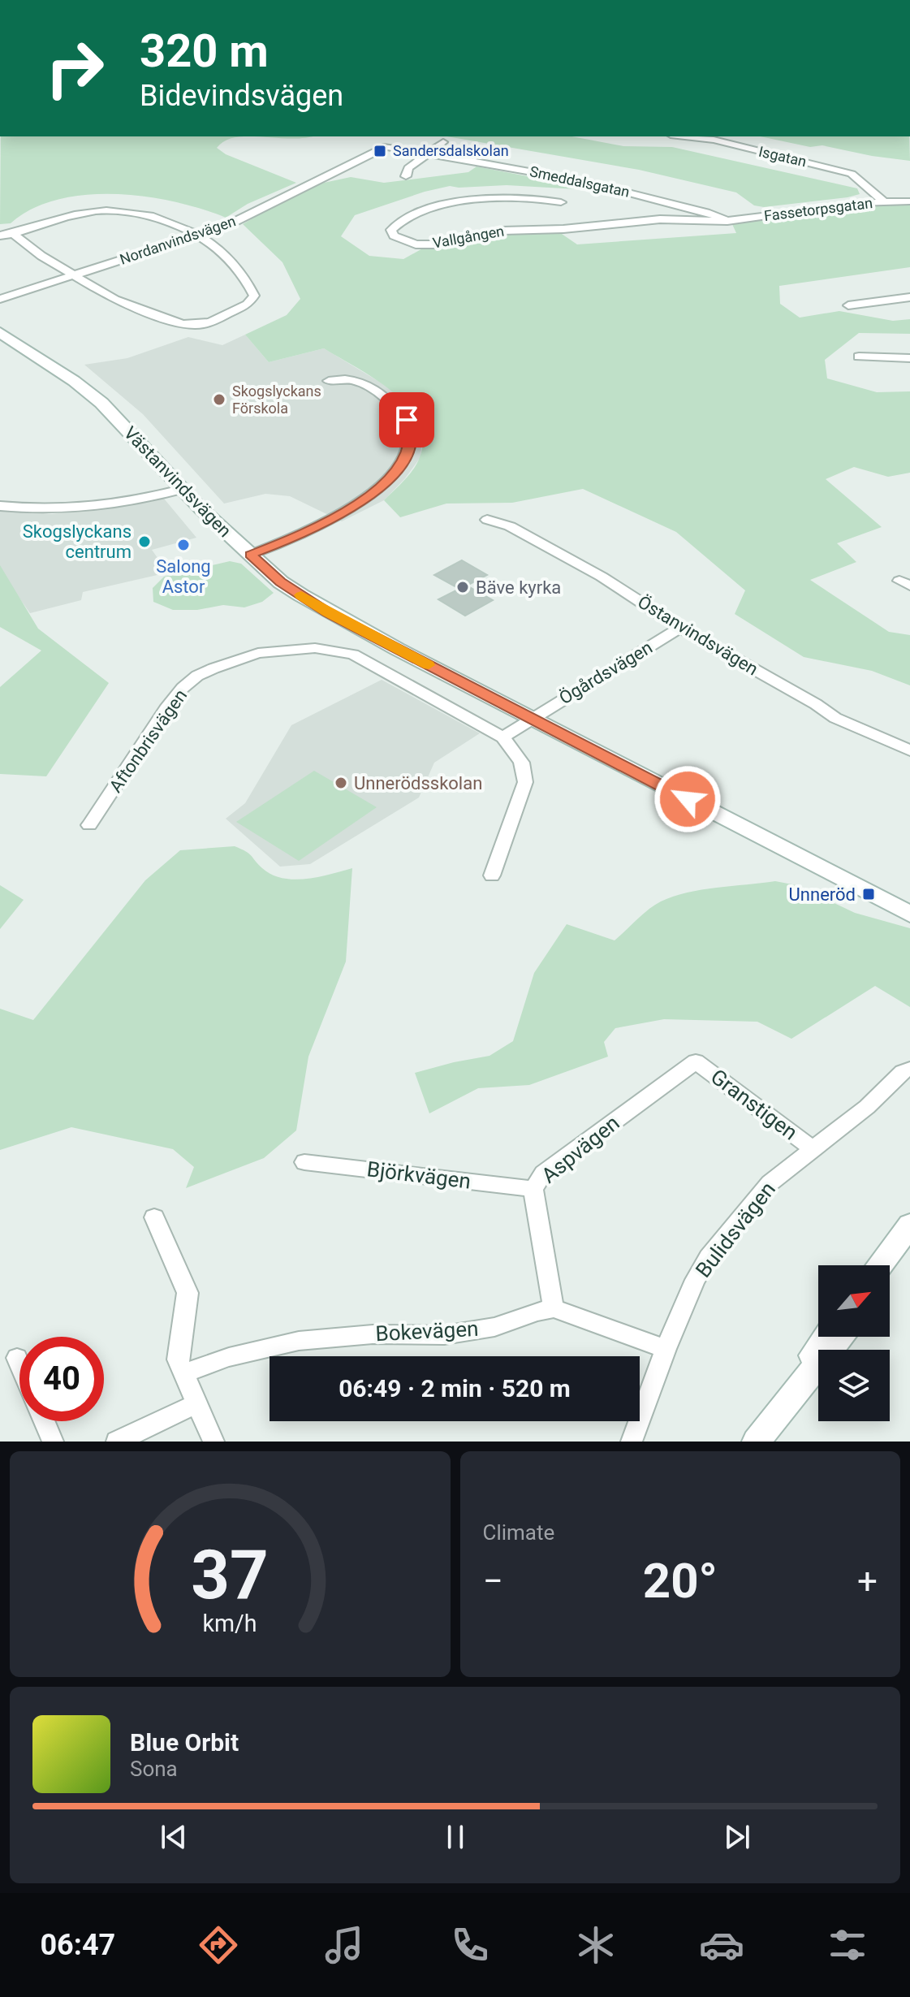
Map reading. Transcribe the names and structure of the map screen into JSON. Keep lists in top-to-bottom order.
{
  "streets": {
    "street": [
      "Isgatan",
      "Smeddalsgatan",
      "Fassetorpsgatan",
      "Vallgången",
      "Nordanvindsvägen",
      "Västanvindsvägen",
      "Östanvindsvägen",
      "Ögårdsvägen",
      "Aftonbrisvägen",
      "Granstigen",
      "Aspvägen",
      "Björkvägen",
      "Bulidsvägen",
      "Bokevägen"
    ]
  },
  "crossings": [
    ["Isgatan", "Fassetorpsgatan"],
    ["Smeddalsgatan", "Fassetorpsgatan"],
    ["Smeddalsgatan", "Vallgången"],
    ["Smeddalsgatan", "Nordanvindsvägen"],
    ["Fassetorpsgatan", "Vallgången"],
    ["Västanvindsvägen", "Ögårdsvägen"],
    ["Östanvindsvägen", "Ögårdsvägen"],
    ["Ögårdsvägen", "Aftonbrisvägen"],
    ["Granstigen", "Aspvägen"],
    ["Granstigen", "Bulidsvägen"],
    ["Aspvägen", "Björkvägen"],
    ["Aspvägen", "Bokevägen"]
  ],
  "places": {
    "transit": ["Sandersdalskolan", "Unneröd"],
    "other": [
      "Skogslyckans Förskola",
      "Skogslyckans centrum",
      "Salong Astor",
      "Bäve kyrka",
      "Unnerödsskolan"
    ]
  },
  "north": "top right",
  "page": {
    "turn": ["320 m", "Bidevindsvägen"],
    "limit": "40",
    "trip": "06:49 · 2 min · 520 m",
    "tile": "Climate",
    "heat": ["−", "20°", "+"],
    "song": ["Blue Orbit", "Sona"],
    "tabs": "06:47",
    "gauge": ["37", "km/h"]
  }
}
